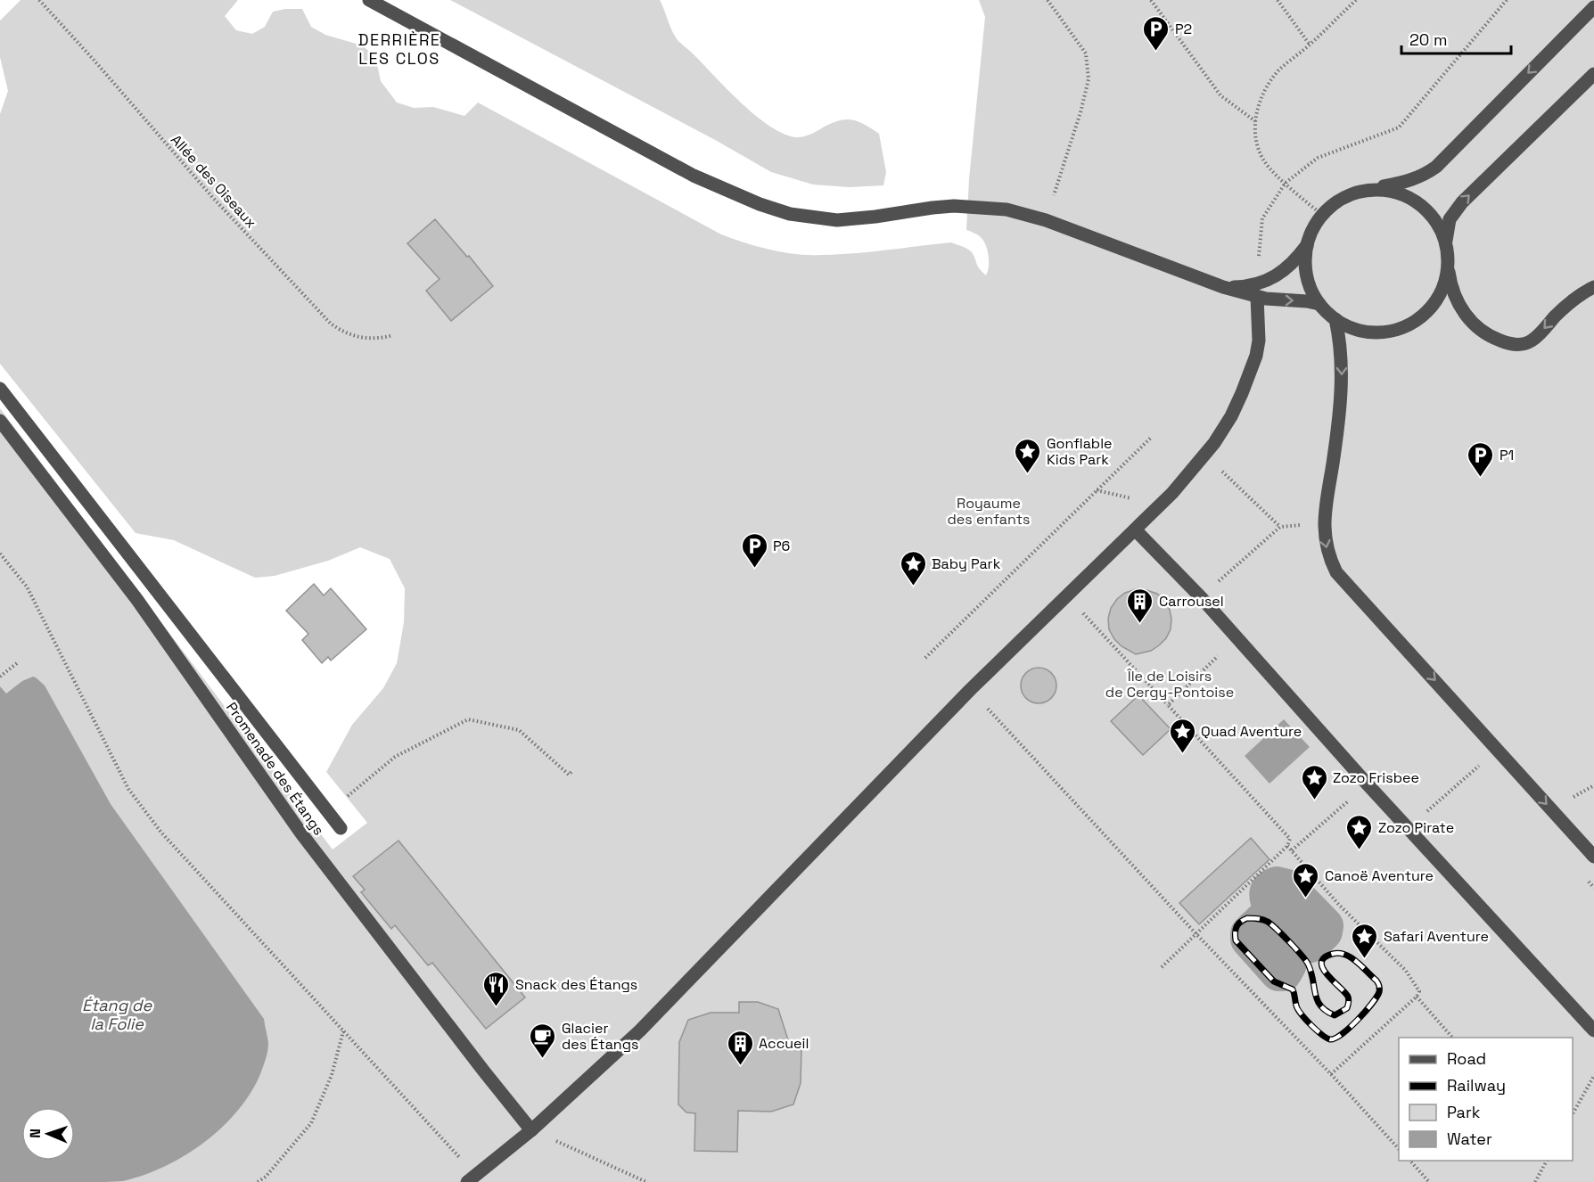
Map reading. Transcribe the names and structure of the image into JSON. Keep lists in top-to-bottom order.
{
  "streets": {
    "street": ["Promenade des Étangs"],
    "path": ["Allée des Oiseaux"]
  },
  "districts": ["DERRIÈRE LES CLOS"],
  "water": ["Étang de la Folie"],
  "parks": ["Royaume des enfants", "Île de Loisirs de Cergy-Pontoise"],
  "places": {
    "parking": ["P2", "P1", "P6"],
    "place": [
      "Gonflable Kids Park",
      "Baby Park",
      "Quad Aventure",
      "Zozo Frisbee",
      "Zozo Pirate",
      "Canoë Aventure",
      "Safari Aventure"
    ],
    "building": ["Carrousel", "Accueil"],
    "restaurant": ["Snack des Étangs"],
    "cafe": ["Glacier des Étangs"]
  },
  "legend": [
    "Road",
    "Railway",
    "Park",
    "Water"
  ],
  "scale_bar": "20 m",
  "north": "left"
}
